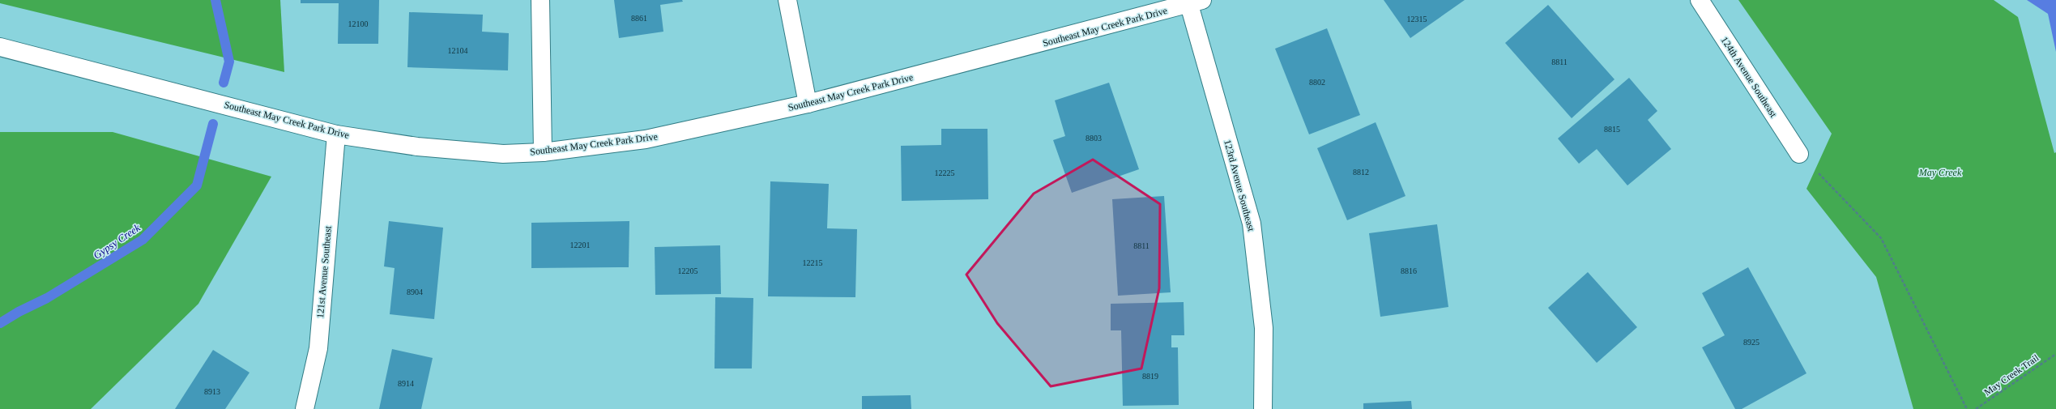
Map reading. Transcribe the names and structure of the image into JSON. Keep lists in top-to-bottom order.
{
  "streets": {
    "street": [
      "Southeast May Creek Park Drive",
      "124th Avenue Southeast",
      "123rd Avenue Southeast",
      "121st Avenue Southeast"
    ],
    "path": ["May Creek Trail"]
  },
  "crossings": [
    ["Southeast May Creek Park Drive", "123rd Avenue Southeast"],
    ["Southeast May Creek Park Drive", "121st Avenue Southeast"]
  ],
  "water": ["Gypsy Creek"],
  "parks": ["May Creek"],
  "house_numbers": [
    "8861",
    "12315",
    "12100",
    "12104",
    "8811",
    "8802",
    "8815",
    "8803",
    "8812",
    "12225",
    "12201",
    "8811",
    "12215",
    "12205",
    "8816",
    "8904",
    "8925",
    "8819",
    "8914",
    "8913"
  ]
}
